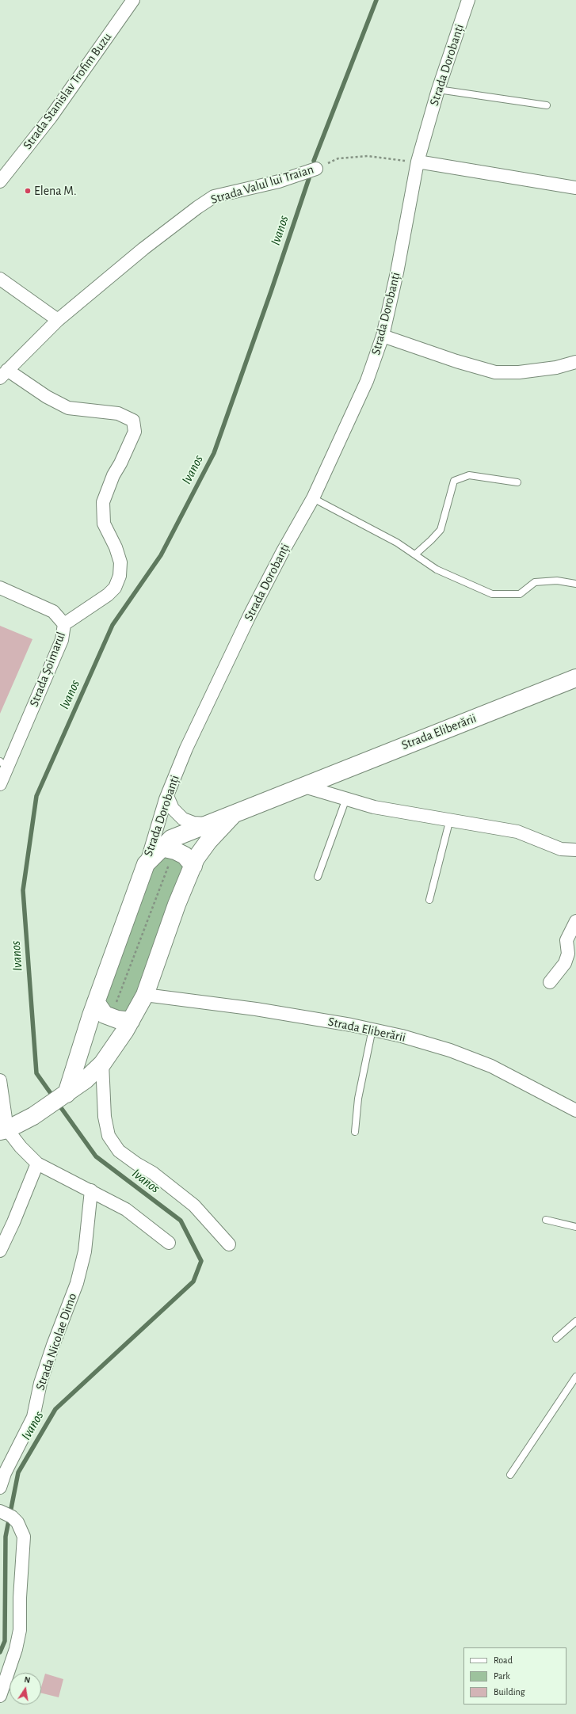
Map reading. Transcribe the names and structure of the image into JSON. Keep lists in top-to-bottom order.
{
  "streets": {
    "street": [
      "Strada Dorobanți",
      "Strada Stanislav Trofim Buzu",
      "Strada Valul lui Traian",
      "Strada Șoimarul",
      "Strada Eliberării",
      "Strada Nicolae Dimo"
    ]
  },
  "crossings": [
    ["Strada Dorobanți", "Strada Valul lui Traian"],
    ["Strada Dorobanți", "Strada Eliberării"],
    ["Strada Valul lui Traian", "Strada Șoimarul"]
  ],
  "water": ["Ivanos"],
  "places": ["Elena M."],
  "legend": ["Road", "Park", "Building"],
  "north": "top"
}
